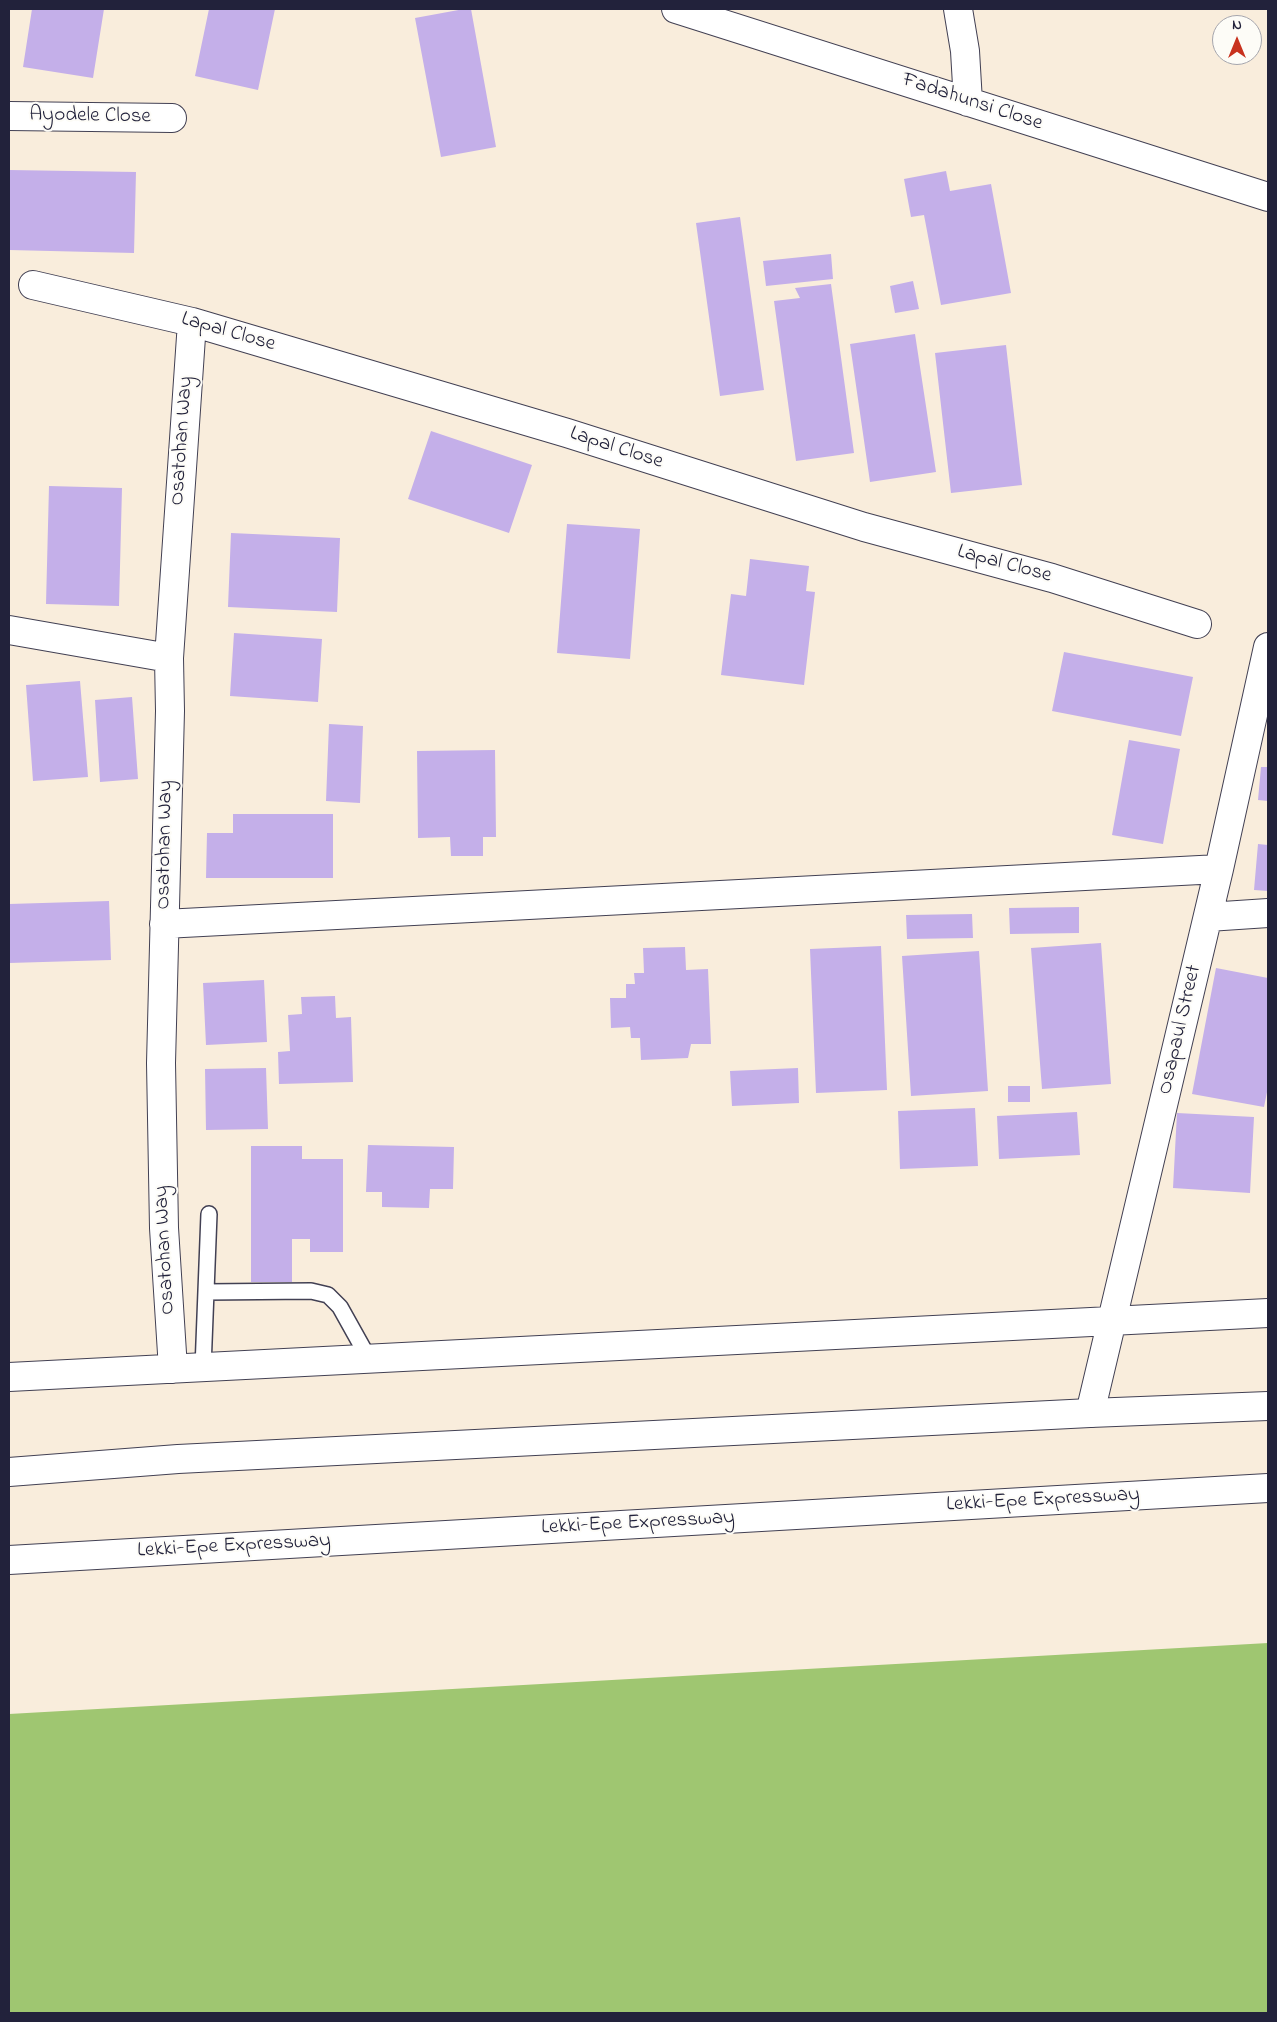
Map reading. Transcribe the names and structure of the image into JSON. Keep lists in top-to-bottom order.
{
  "streets": {
    "main road": [
      "Fadahunsi Close",
      "Ayodele Close",
      "Lapal Close",
      "Osatohan Way",
      "Osapaul Street",
      "Lekki-Epe Expressway"
    ]
  },
  "crossings": [
    ["Lapal Close", "Osatohan Way"]
  ],
  "north": "top"
}
